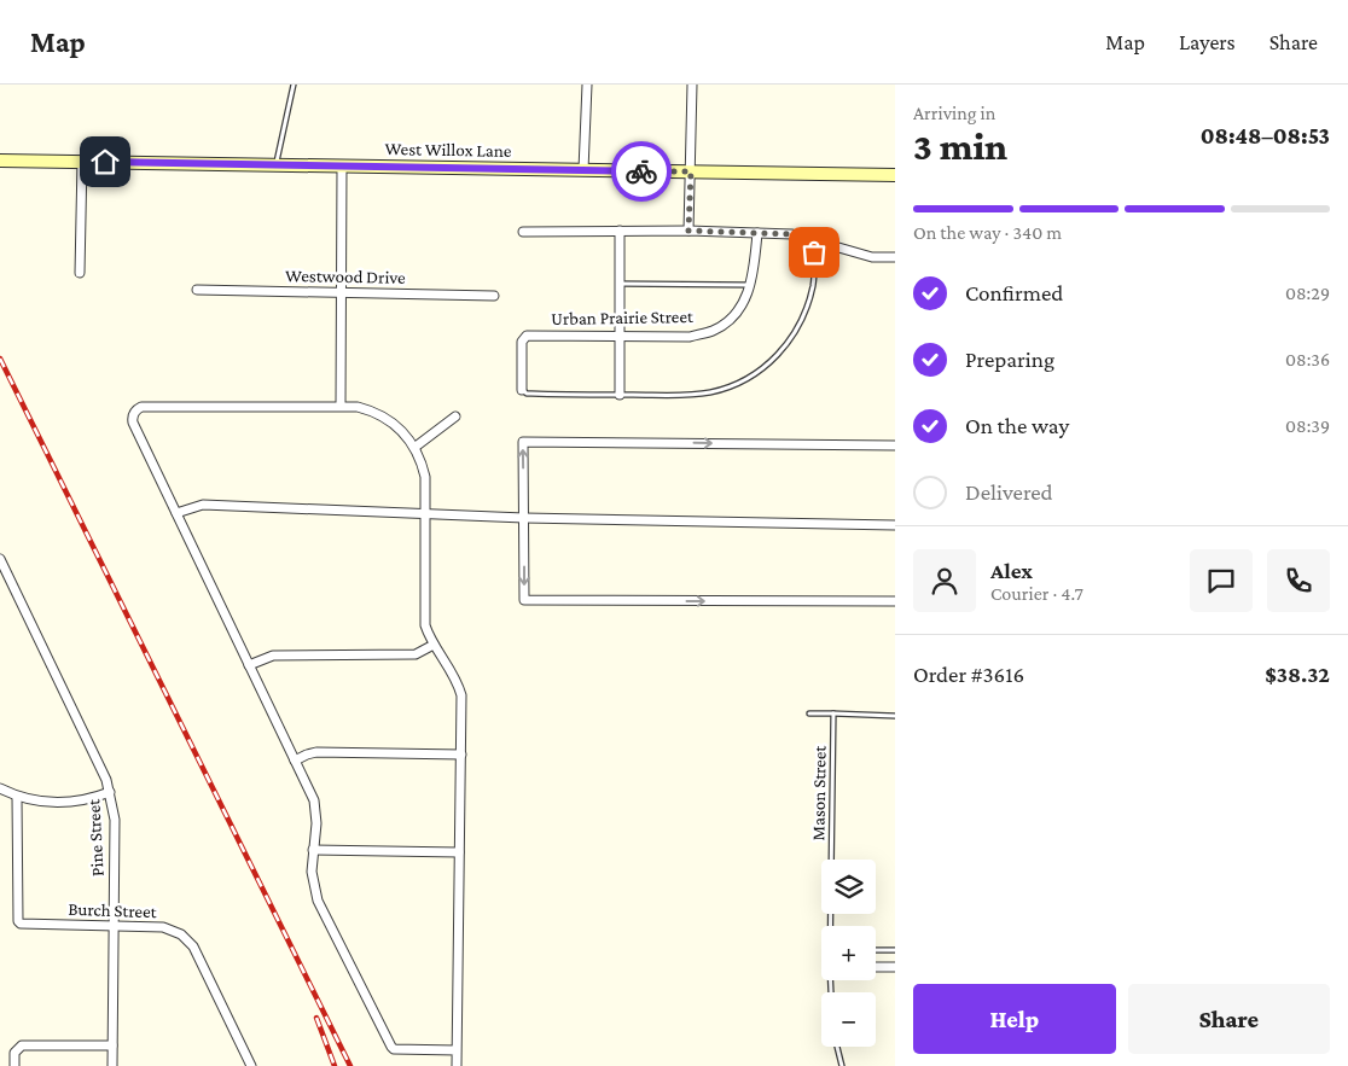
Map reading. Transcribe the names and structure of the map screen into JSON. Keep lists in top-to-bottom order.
{
  "streets": {
    "main road": ["West Willox Lane"],
    "street": [
      "Westwood Drive",
      "Urban Prairie Street",
      "Pine Street",
      "Burch Street"
    ],
    "lane": ["Mason Street"]
  },
  "crossings": [
    ["Pine Street", "Burch Street"]
  ],
  "page": {
    "header": "Map",
    "nav": ["Map", "Layers", "Share"],
    "heading": ["3 min", "Arriving in", "08:48–08:53"],
    "panel": [
      "Alex",
      "Courier · 4.7",
      "Order #3616",
      "$38.32"
    ],
    "bar": "On the way · 340 m",
    "list": [
      ["Confirmed", "08:29"],
      ["Preparing", "08:36"],
      ["On the way", "08:39"],
      "Delivered"
    ],
    "map_buttons": ["+", "−"],
    "buttons": ["Help", "Share"]
  }
}
